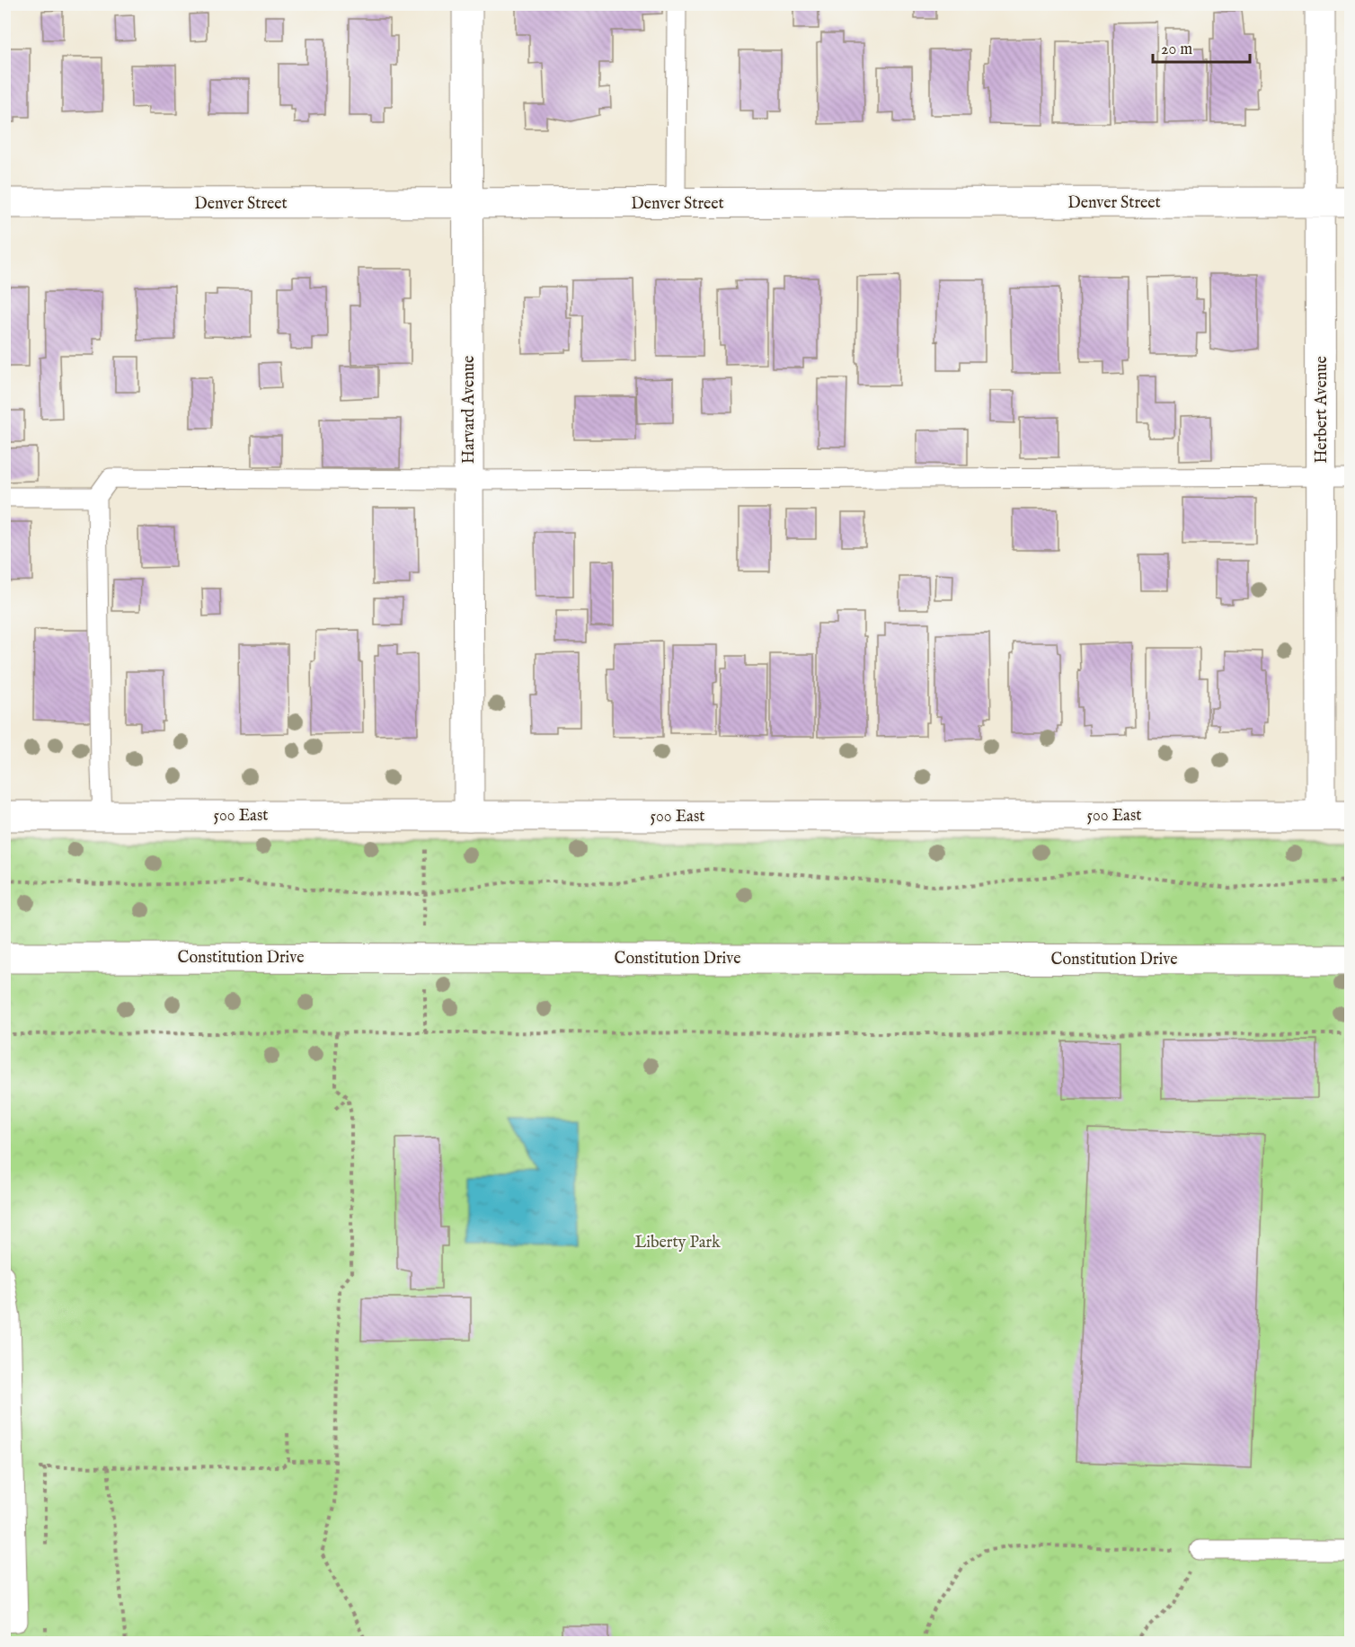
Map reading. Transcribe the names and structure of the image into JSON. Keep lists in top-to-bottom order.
{
  "streets": {
    "street": [
      "Denver Street",
      "Harvard Avenue",
      "Herbert Avenue",
      "500 East",
      "Constitution Drive"
    ]
  },
  "crossings": [
    ["Denver Street", "Harvard Avenue"],
    ["Denver Street", "Herbert Avenue"],
    ["Harvard Avenue", "500 East"],
    ["Herbert Avenue", "500 East"]
  ],
  "parks": ["Liberty Park"],
  "scale_bar": "20 m"
}
